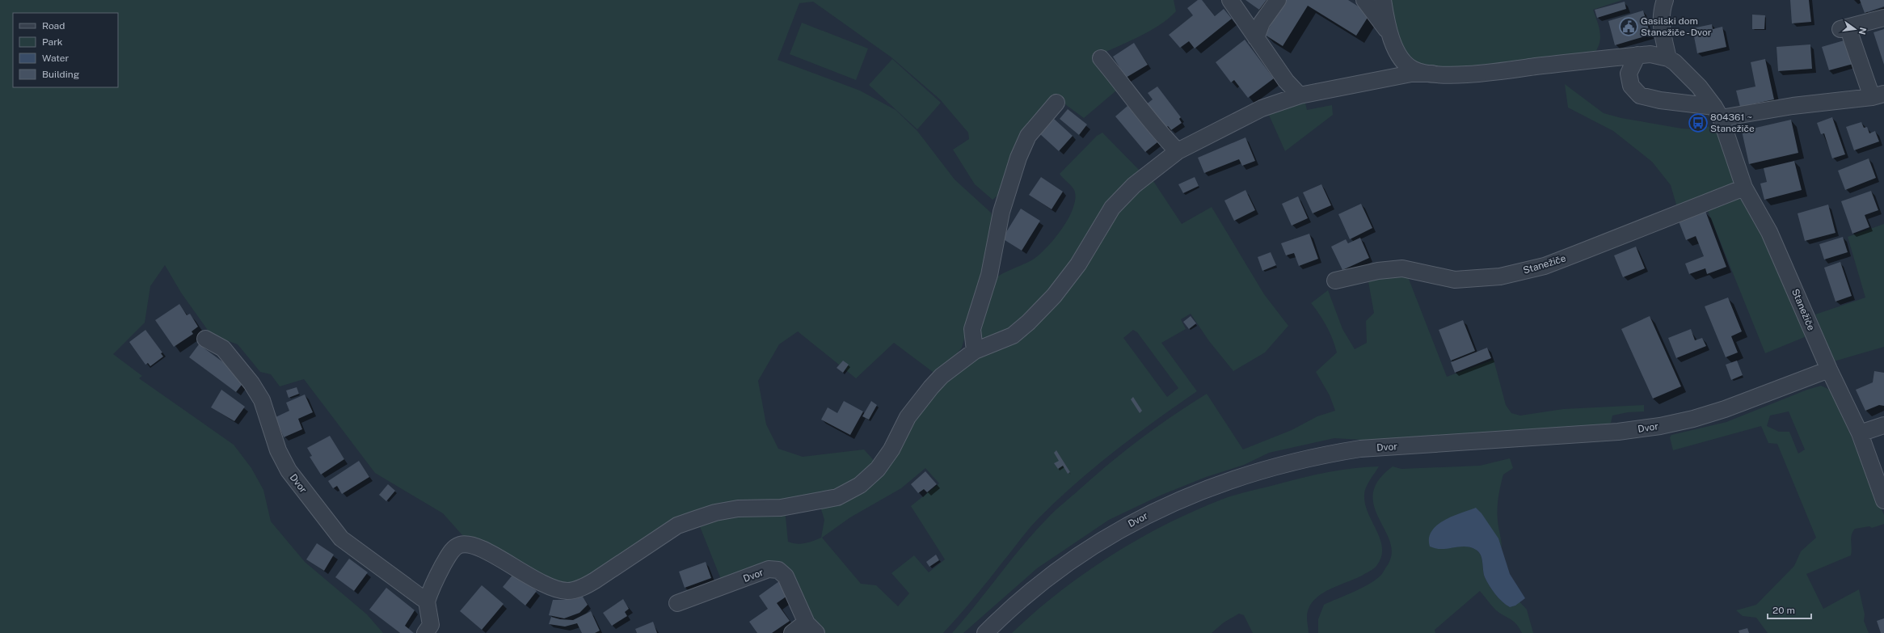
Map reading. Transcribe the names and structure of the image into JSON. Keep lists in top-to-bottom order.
{
  "streets": {
    "street": ["Stanežiče", "Dvor"]
  },
  "crossings": [
    ["Stanežiče", "Dvor"]
  ],
  "places": {
    "public building": ["Gasilski dom Stanežiče - Dvor"],
    "bus stop": ["804361 ~ Stanežiče"]
  },
  "legend": [
    "Road",
    "Park",
    "Water",
    "Building"
  ],
  "scale_bar": "20 m",
  "north": "right"
}
